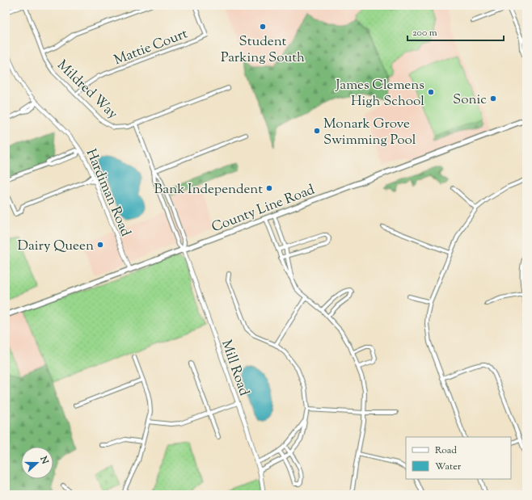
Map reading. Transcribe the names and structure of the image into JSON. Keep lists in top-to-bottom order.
{
  "streets": {
    "main road": ["County Line Road"],
    "street": [
      "Mattie Court",
      "Mildred Way",
      "Hardiman Road",
      "Mill Road"
    ]
  },
  "crossings": [
    ["Mattie Court", "Mildred Way"],
    ["Hardiman Road", "County Line Road"],
    ["County Line Road", "Mill Road"]
  ],
  "places": [
    "Student Parking South",
    "James Clemens High School",
    "Sonic",
    "Monark Grove Swimming Pool",
    "Bank Independent",
    "Dairy Queen"
  ],
  "legend": ["Road", "Water"],
  "scale_bar": "200 m",
  "north": "right"
}
